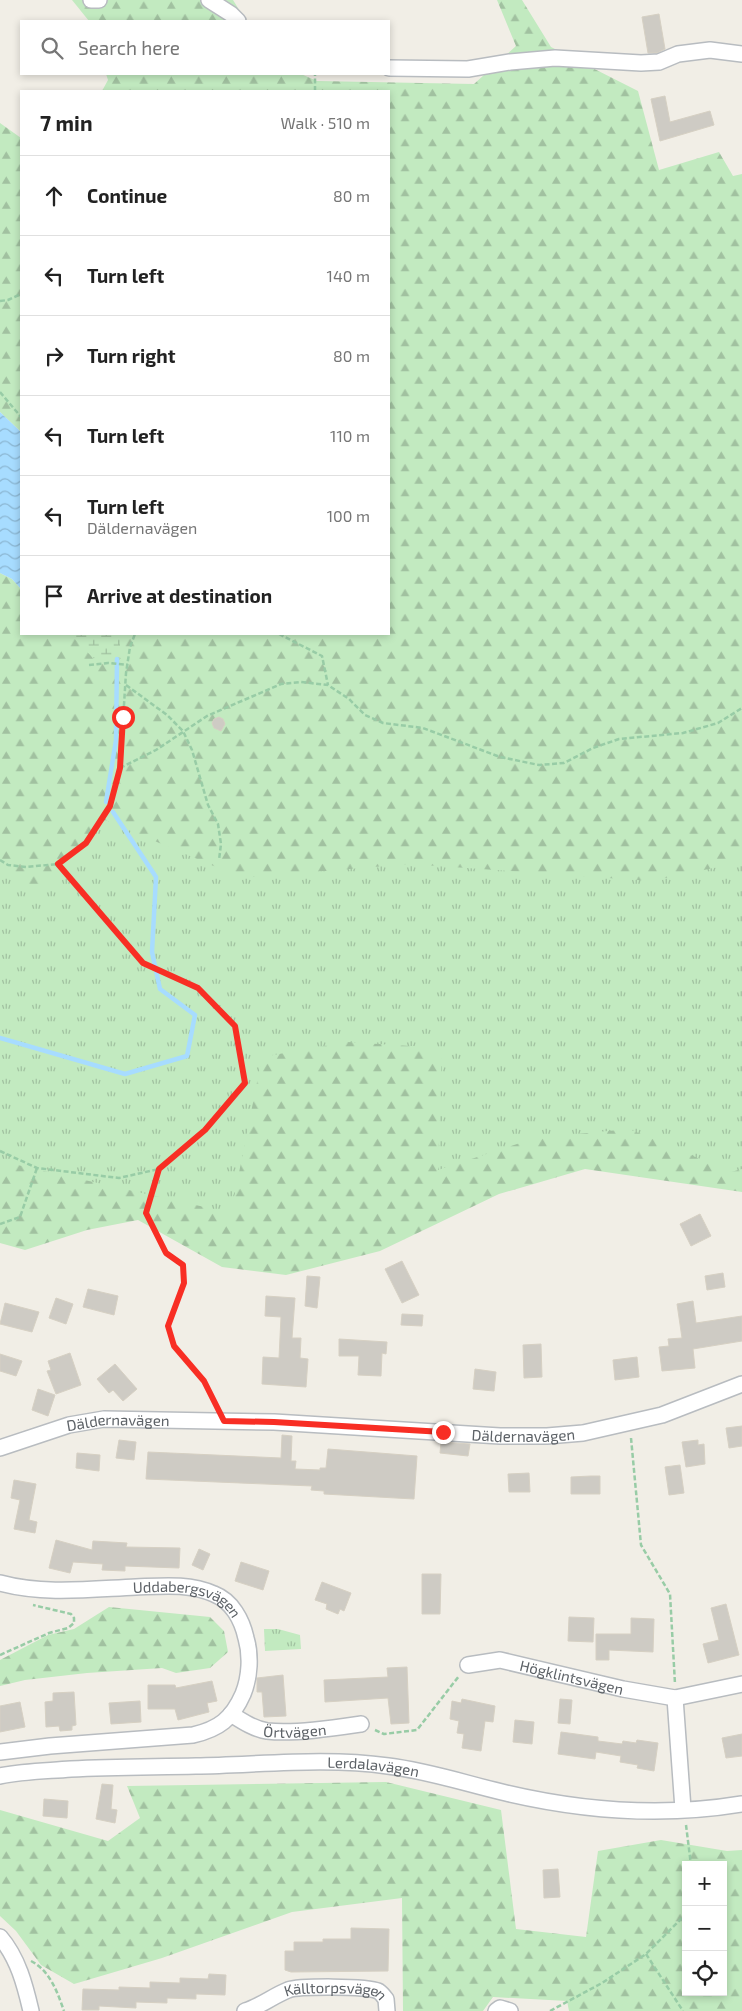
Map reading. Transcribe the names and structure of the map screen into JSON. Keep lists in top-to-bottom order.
{
  "streets": {
    "street": [
      "Däldernavägen",
      "Uddabergsvägen",
      "Högklintsvägen",
      "Örtvägen",
      "Lerdalavägen",
      "Källtorpsvägen"
    ]
  },
  "crossings": [
    ["Uddabergsvägen", "Örtvägen"]
  ],
  "page": {
    "search": "Search here",
    "heading": ["7 min", "Walk · 510 m"],
    "list": [
      ["Continue", "80 m"],
      ["Turn left", "140 m"],
      ["Turn right", "80 m"],
      ["Turn left", "110 m"],
      ["Turn left", "Däldernavägen", "100 m"],
      "Arrive at destination"
    ],
    "map_buttons": ["+", "−"]
  }
}
